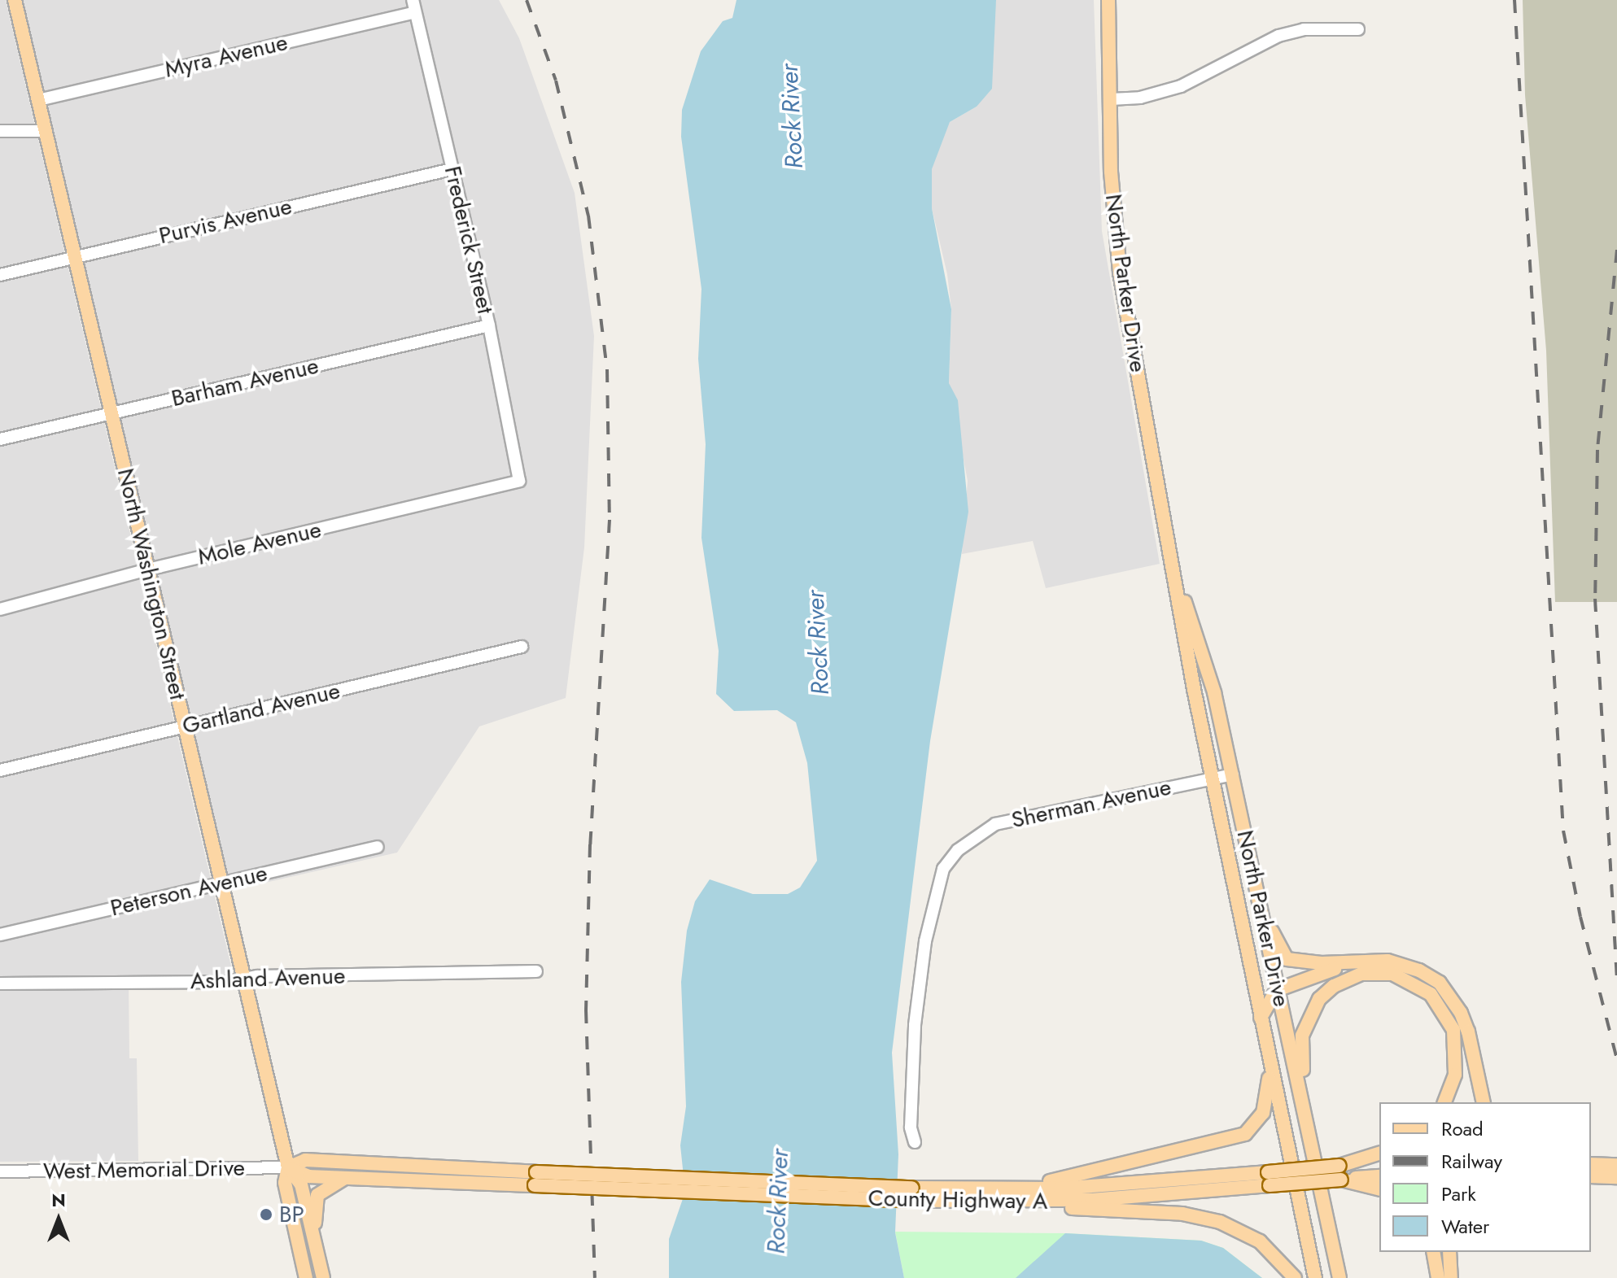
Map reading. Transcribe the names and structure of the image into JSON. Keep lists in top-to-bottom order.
{
  "streets": {
    "main road": [
      "North Parker Drive",
      "North Washington Street",
      "West Memorial Drive",
      "County Highway A"
    ],
    "street": [
      "Myra Avenue",
      "Purvis Avenue",
      "Frederick Street",
      "Barham Avenue",
      "Mole Avenue",
      "Gartland Avenue",
      "Sherman Avenue",
      "Peterson Avenue",
      "Ashland Avenue"
    ]
  },
  "crossings": [
    ["Myra Avenue", "Frederick Street"],
    ["Myra Avenue", "North Washington Street"],
    ["Purvis Avenue", "Frederick Street"],
    ["Purvis Avenue", "North Washington Street"],
    ["Frederick Street", "Barham Avenue"],
    ["Frederick Street", "Mole Avenue"],
    ["North Parker Drive", "Sherman Avenue"],
    ["Barham Avenue", "North Washington Street"],
    ["Mole Avenue", "North Washington Street"],
    ["North Washington Street", "Gartland Avenue"],
    ["North Washington Street", "Peterson Avenue"],
    ["North Washington Street", "Ashland Avenue"],
    ["North Washington Street", "West Memorial Drive"],
    ["West Memorial Drive", "County Highway A"]
  ],
  "water": ["Rock River"],
  "places": ["BP"],
  "legend": [
    "Road",
    "Railway",
    "Park",
    "Water"
  ],
  "north": "top"
}
